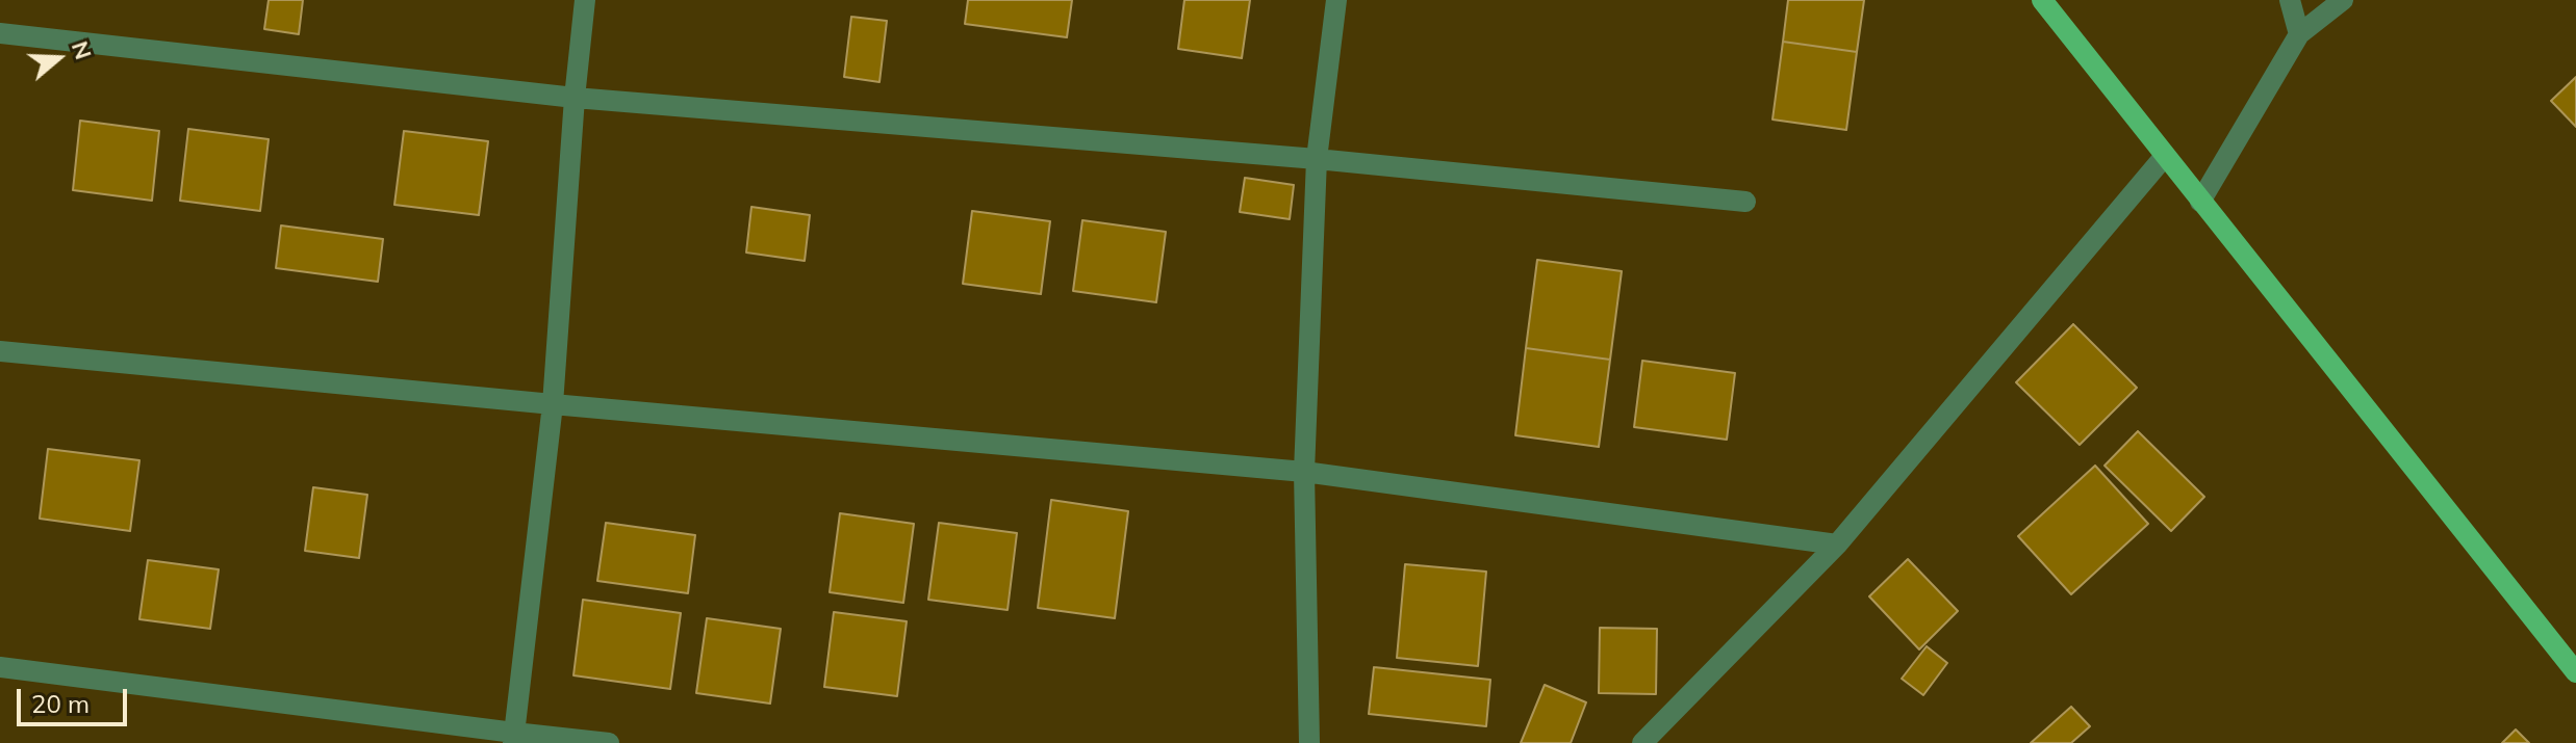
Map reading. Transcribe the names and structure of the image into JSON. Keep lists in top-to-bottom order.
{
  "scale_bar": "20 m",
  "north": "right"
}
